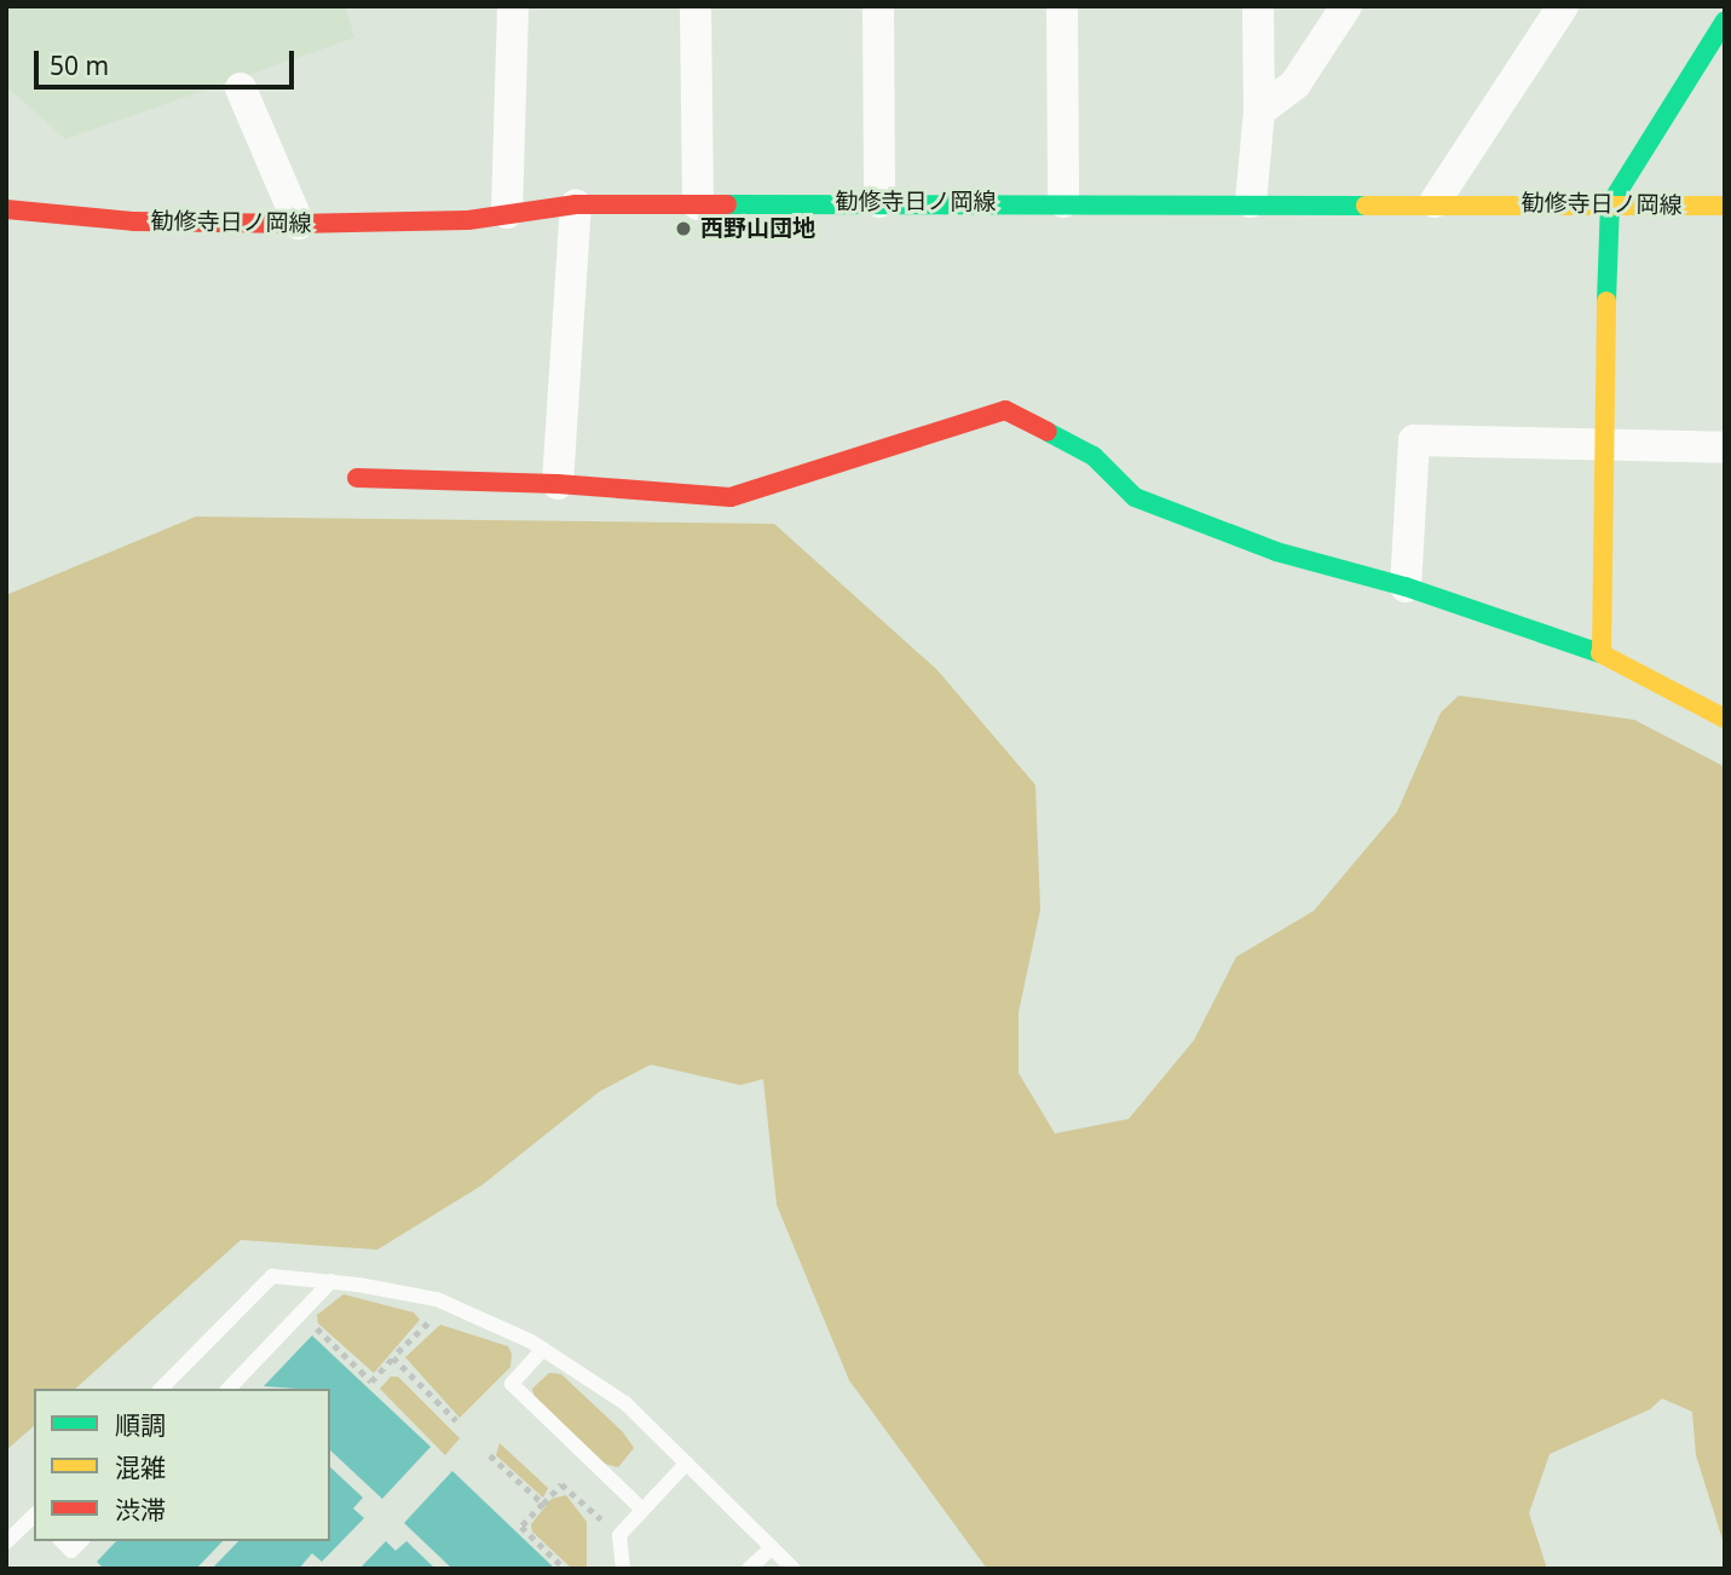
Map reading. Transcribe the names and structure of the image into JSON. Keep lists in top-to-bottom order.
{
  "streets": {
    "street": ["勧修寺日ノ岡線"]
  },
  "places": ["西野山団地"],
  "legend": ["順調", "混雑", "渋滞"],
  "scale_bar": "50 m"
}
